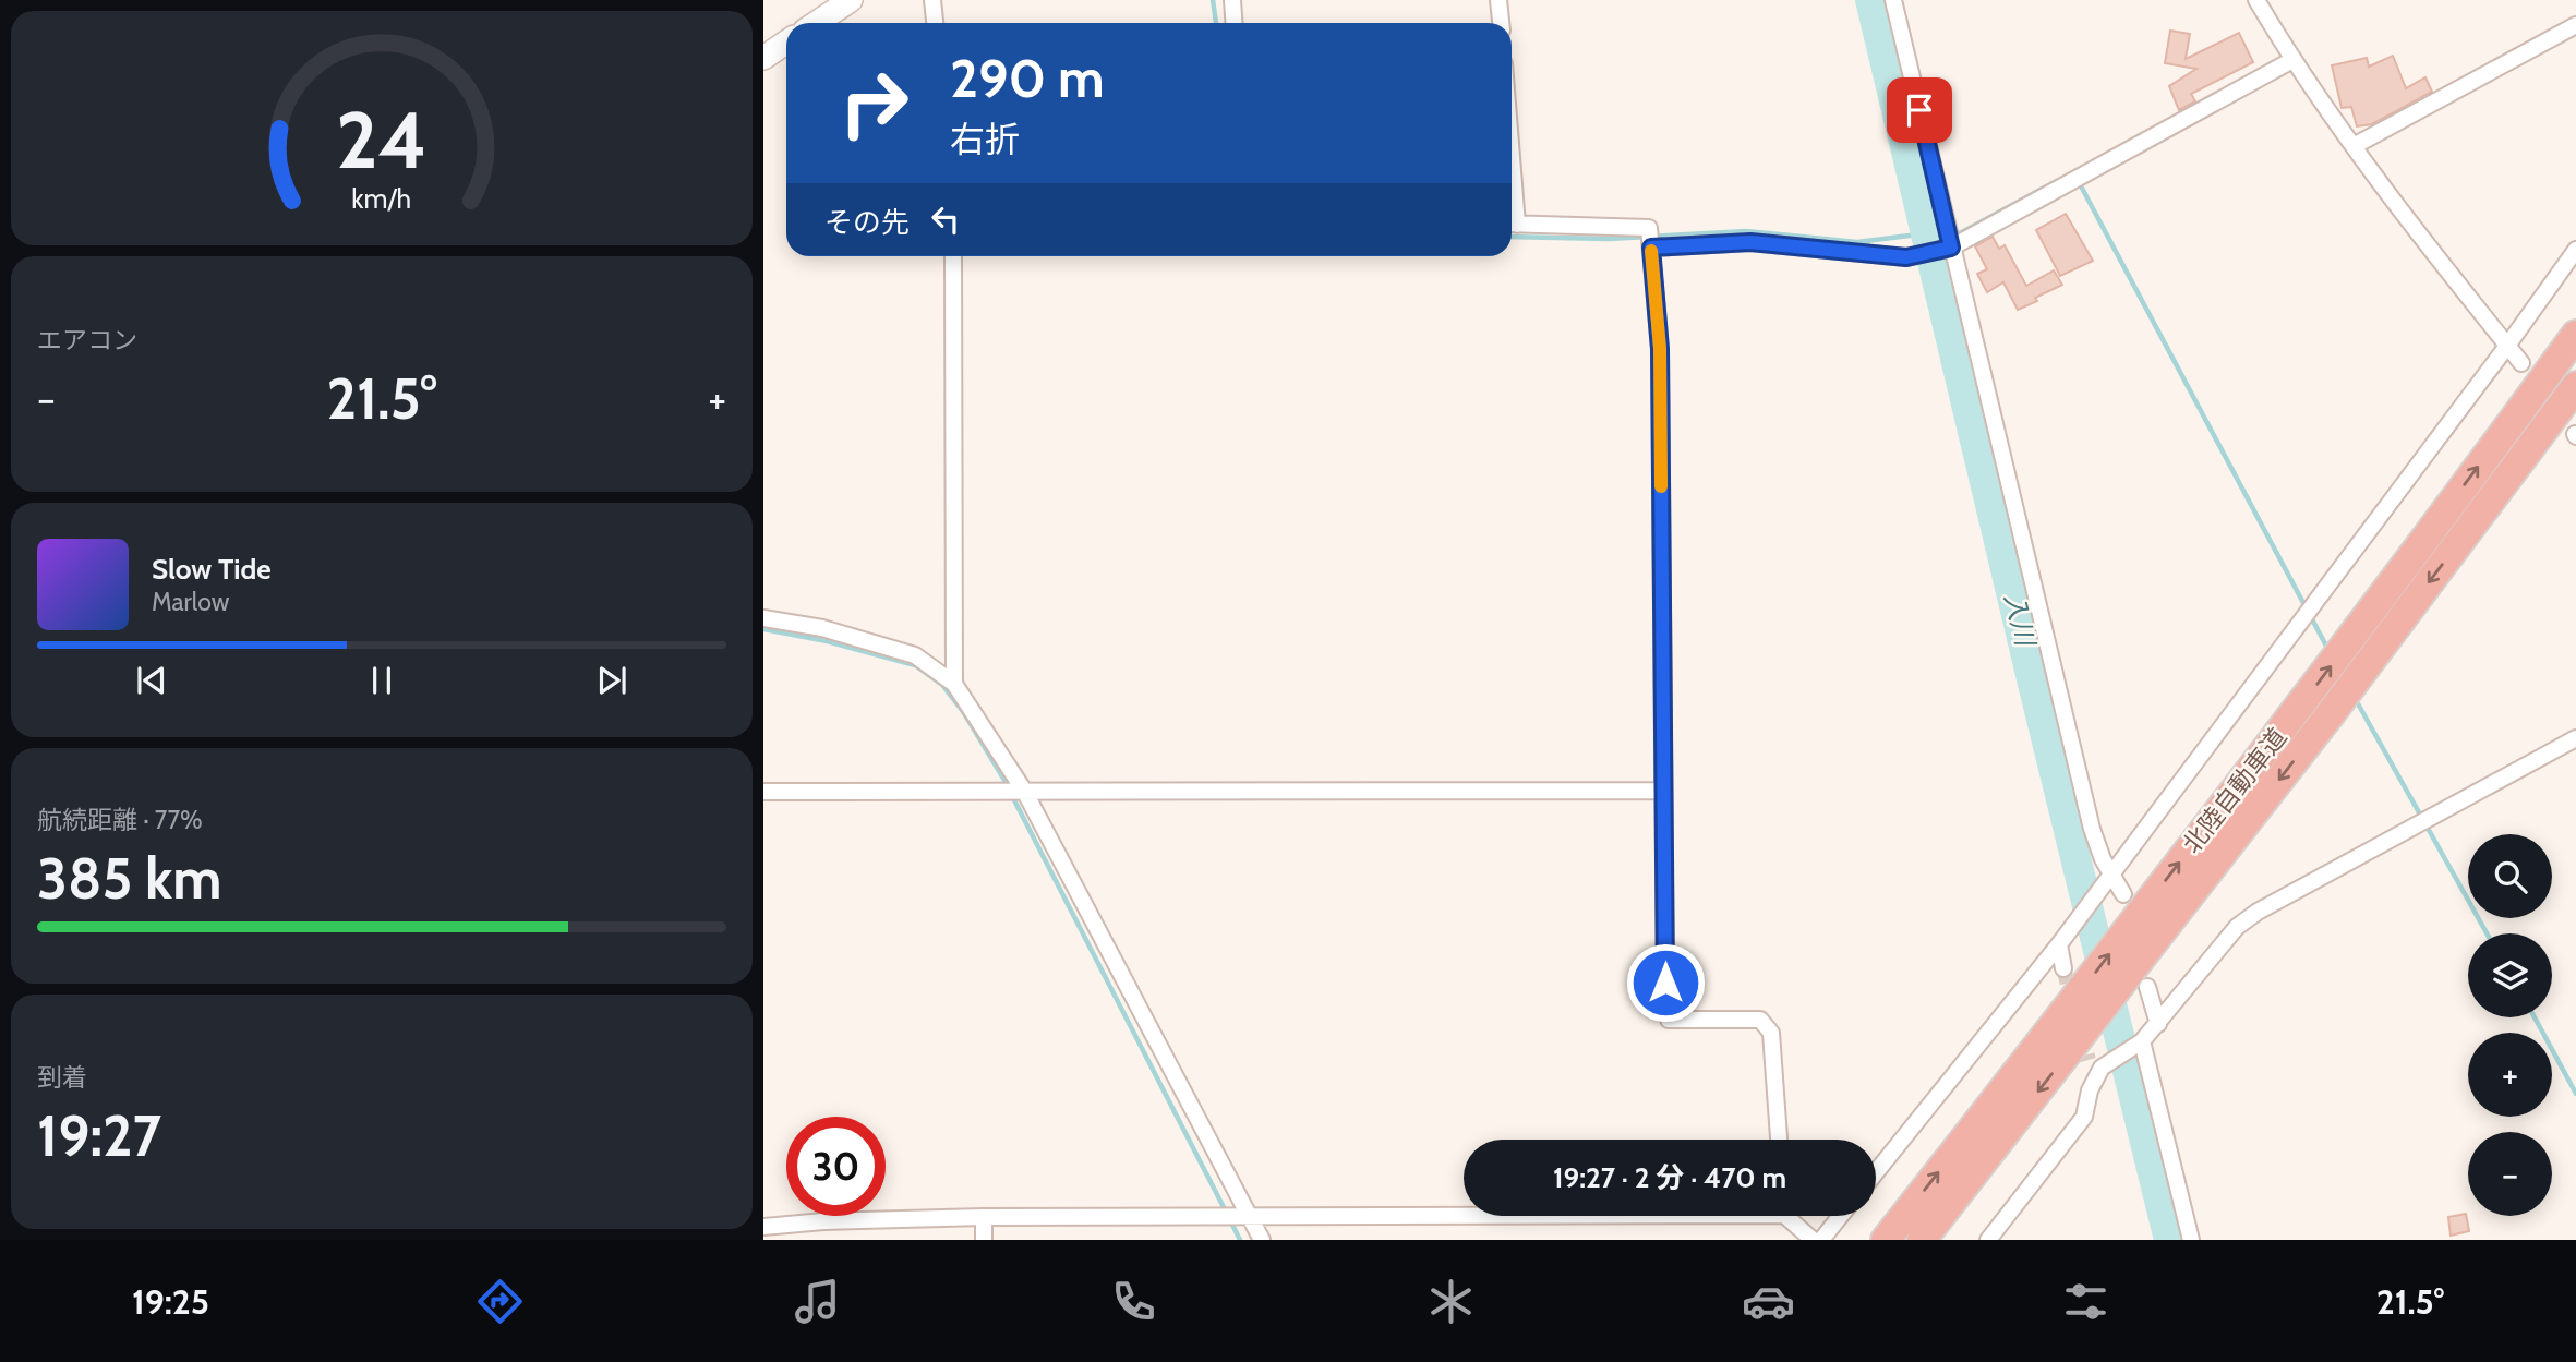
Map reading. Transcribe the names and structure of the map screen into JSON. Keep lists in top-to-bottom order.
{
  "streets": {
    "highway": ["北陸自動車道"]
  },
  "water": ["入川"],
  "page": {
    "turn": ["290 m", "右折"],
    "then": "その先",
    "tile": [
      "エアコン",
      ["航続距離 · 77%", "385 km"],
      ["到着", "19:27"]
    ],
    "heat": ["−", "21.5°", "+"],
    "song": ["Slow Tide", "Marlow"],
    "map_buttons": ["+", "−"],
    "limit": "30",
    "trip": "19:27 · 2 分 · 470 m",
    "tabs": ["19:25", "21.5°"],
    "gauge": ["24", "km/h"]
  }
}
